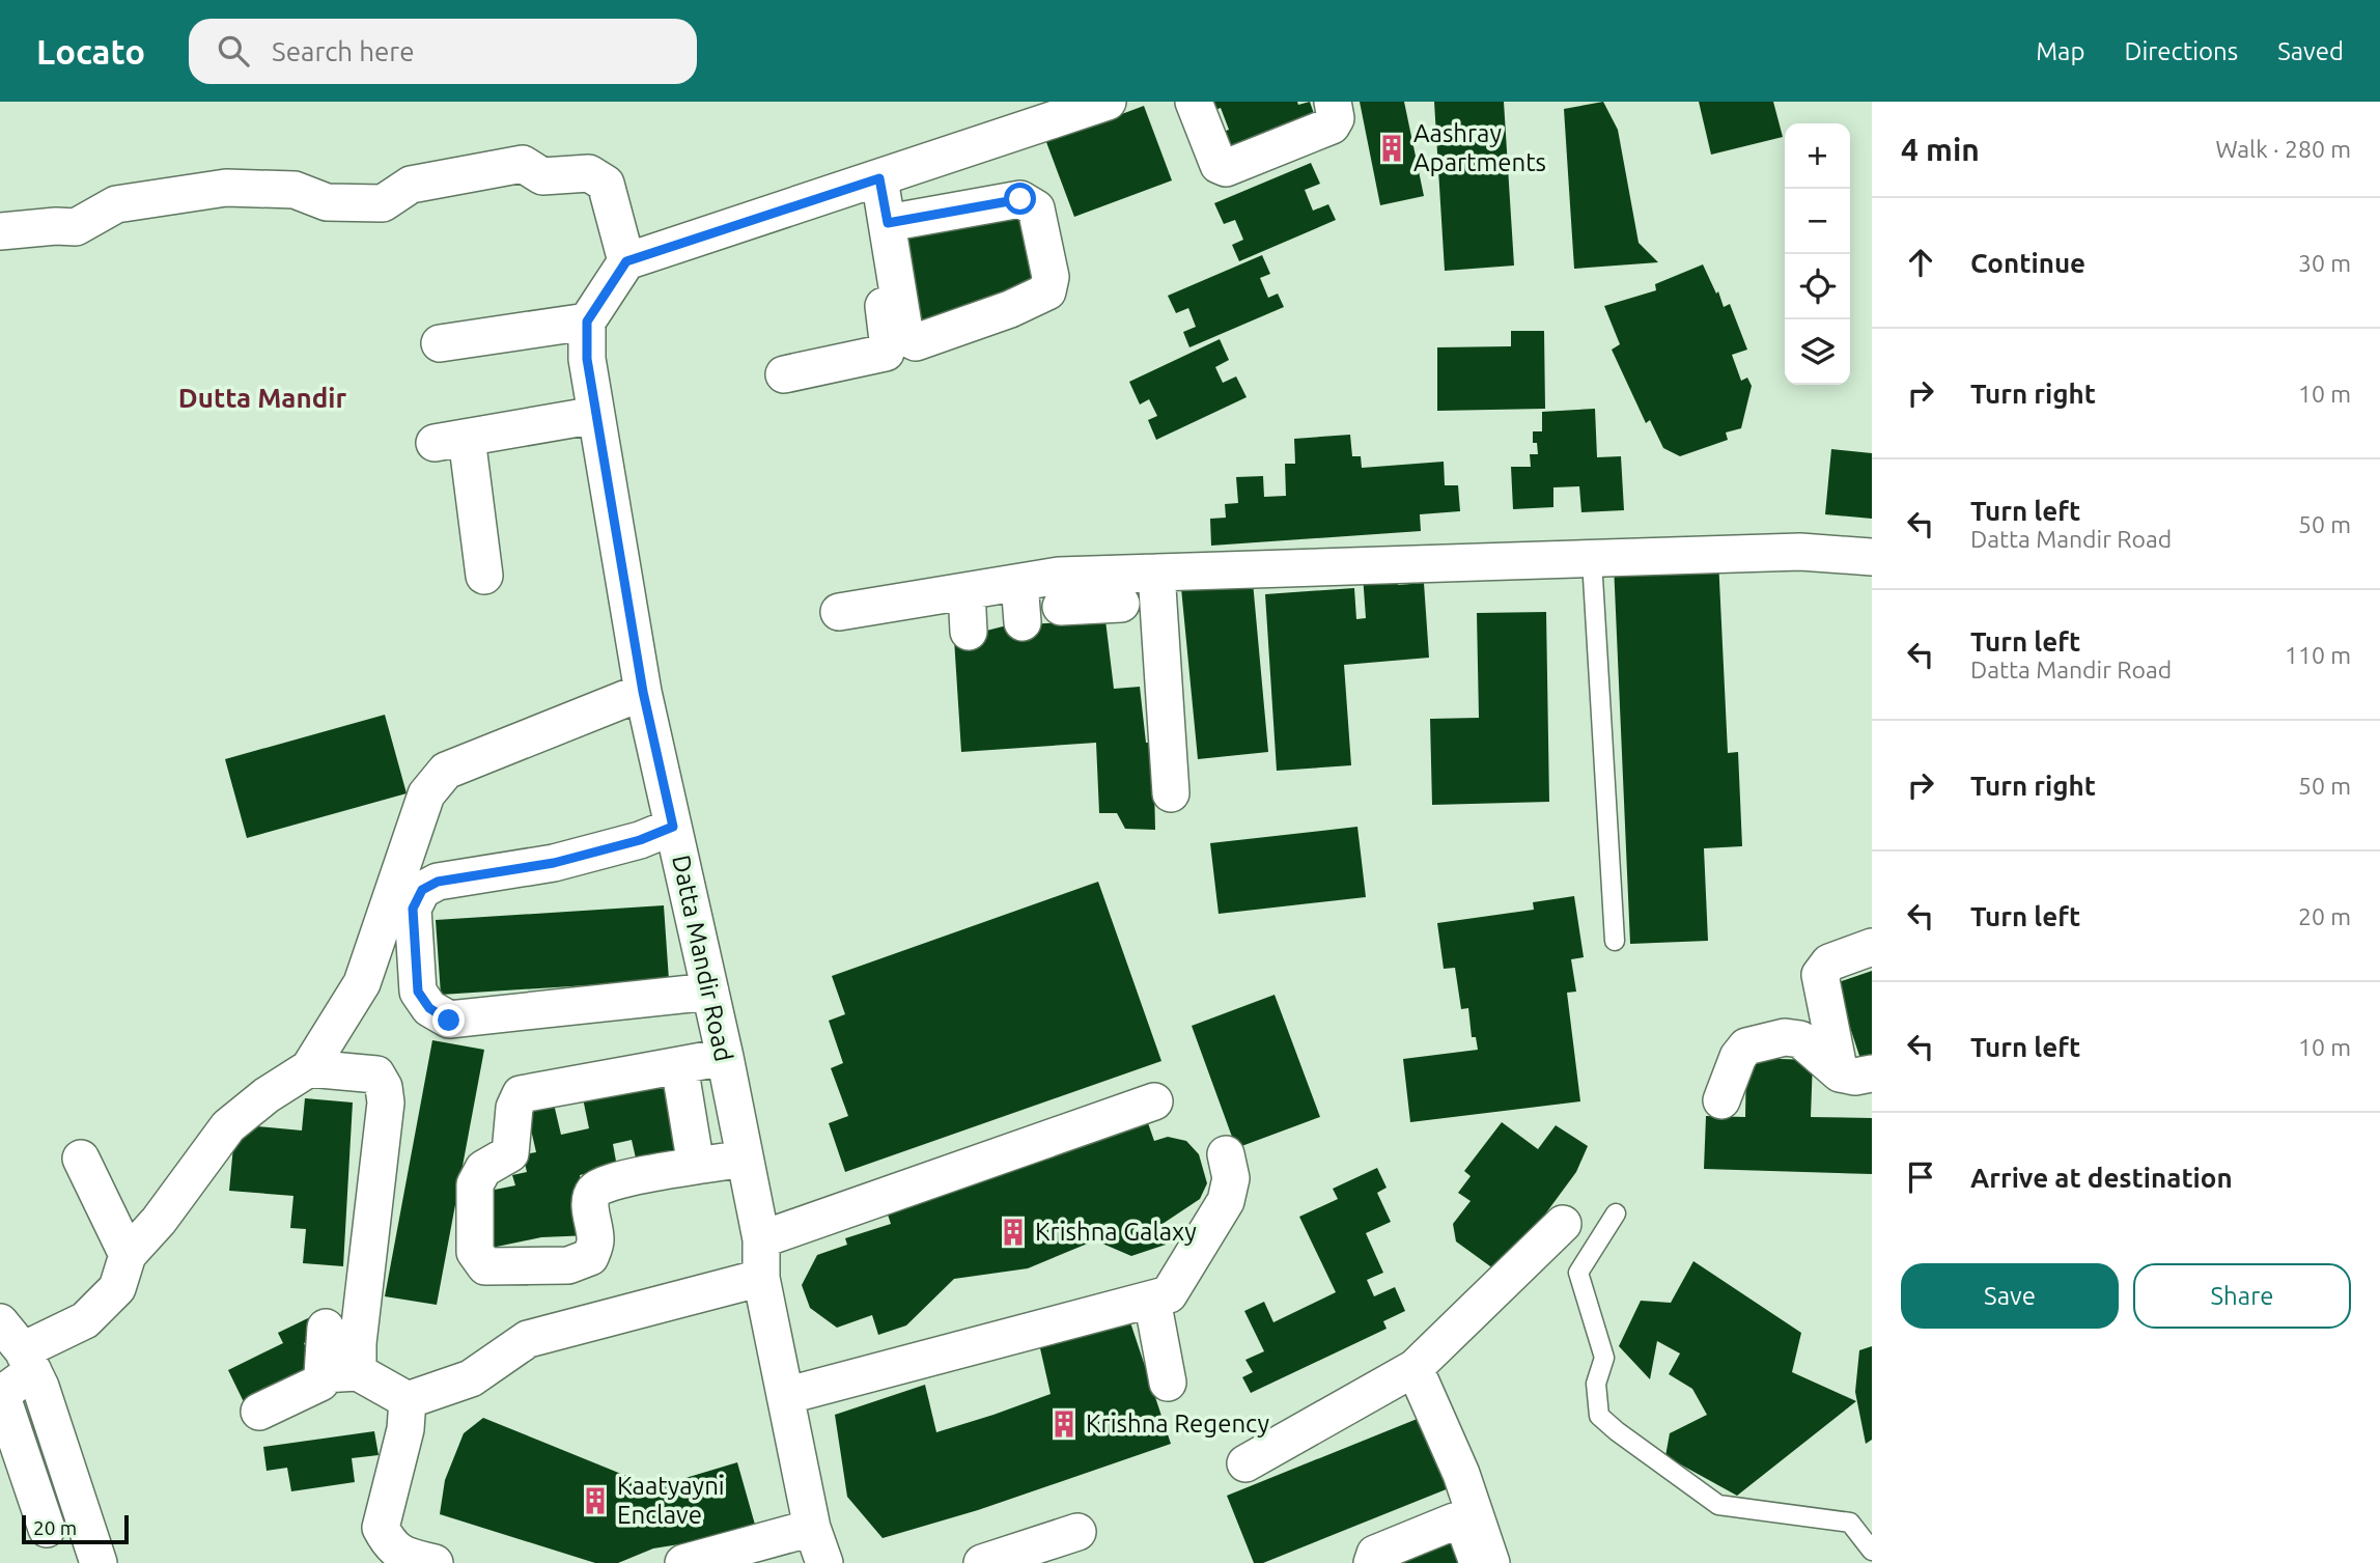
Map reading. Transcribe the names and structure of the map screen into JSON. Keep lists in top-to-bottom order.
{
  "streets": {
    "street": ["Datta Mandir Road"]
  },
  "districts": ["Dutta Mandir"],
  "places": {
    "building": [
      "Aashray Apartments",
      "Krishna Galaxy",
      "Krishna Regency",
      "Kaatyayni Enclave"
    ]
  },
  "scale_bar": "20 m",
  "page": {
    "header": "Locato",
    "search": "Search here",
    "nav": ["Map", "Directions", "Saved"],
    "heading": ["4 min", "Walk · 280 m"],
    "map_buttons": ["+", "−"],
    "list": [
      ["Continue", "30 m"],
      ["Turn right", "10 m"],
      ["Turn left", "Datta Mandir Road", "50 m"],
      ["Turn left", "Datta Mandir Road", "110 m"],
      ["Turn right", "50 m"],
      ["Turn left", "20 m"],
      ["Turn left", "10 m"],
      "Arrive at destination"
    ],
    "buttons": ["Save", "Share"],
    "scale": "20 m"
  }
}
